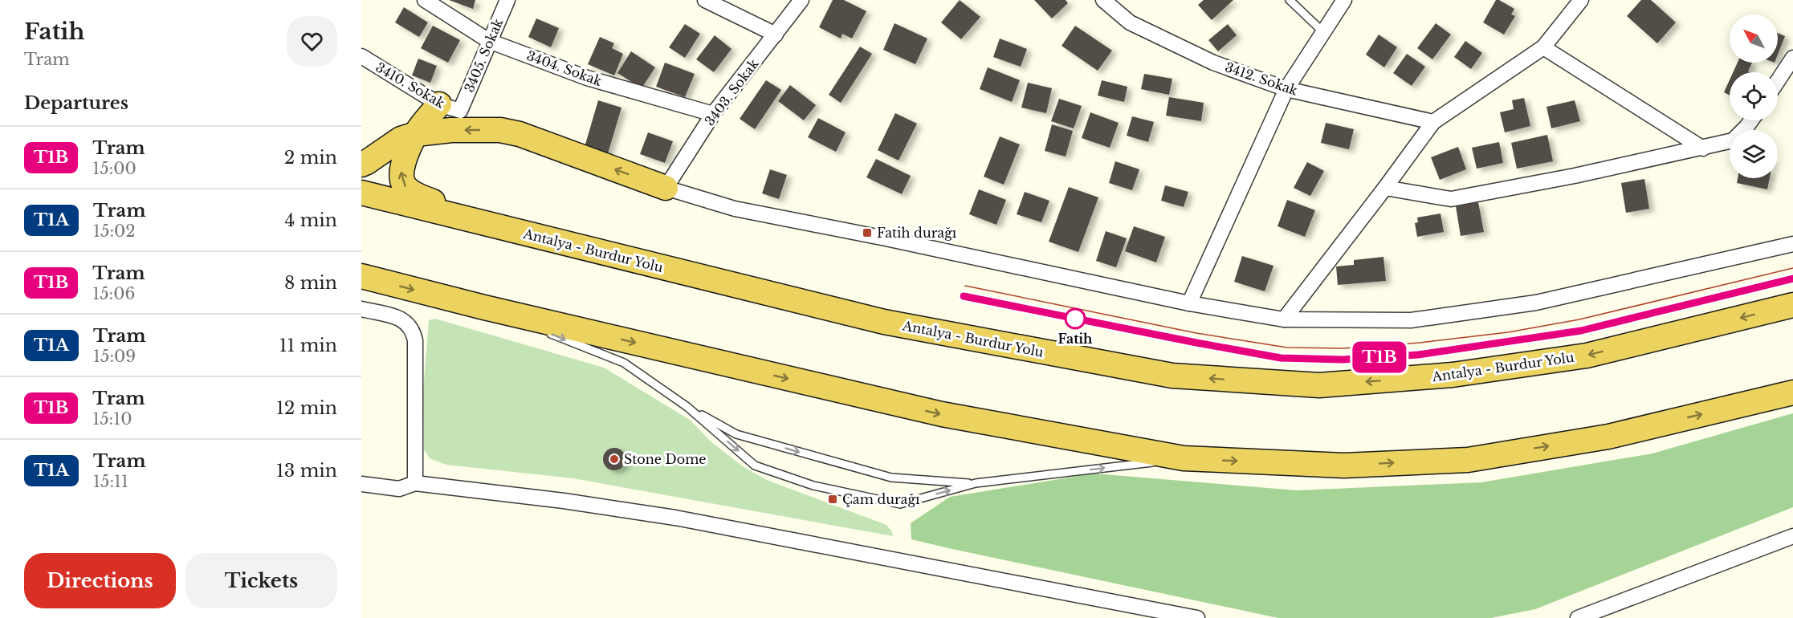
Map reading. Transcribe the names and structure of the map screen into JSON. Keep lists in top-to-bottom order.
{
  "streets": {
    "highway": ["Antalya - Burdur Yolu"],
    "street": [
      "3405. Sokak",
      "3404. Sokak",
      "3412. Sokak",
      "3410. Sokak",
      "3403. Sokak"
    ]
  },
  "crossings": [
    ["3405. Sokak", "3404. Sokak"],
    ["3405. Sokak", "3410. Sokak"],
    ["3404. Sokak", "3403. Sokak"]
  ],
  "places": {
    "transit": ["Fatih durağı", "Çam durağı"],
    "other": ["Fatih", "Stone Dome"]
  },
  "lines": ["tram line T1B"],
  "north": "top left",
  "page": {
    "heading": [
      ["Fatih", "Tram"],
      "Departures"
    ],
    "on_map": "T1B",
    "list": [
      {
        "mark": "T1B",
        "name": "Tram",
        "note": "15:00",
        "value": "2 min"
      },
      {
        "mark": "T1A",
        "name": "Tram",
        "note": "15:02",
        "value": "4 min"
      },
      {
        "mark": "T1B",
        "name": "Tram",
        "note": "15:06",
        "value": "8 min"
      },
      {
        "mark": "T1A",
        "name": "Tram",
        "note": "15:09",
        "value": "11 min"
      },
      {
        "mark": "T1B",
        "name": "Tram",
        "note": "15:10",
        "value": "12 min"
      },
      {
        "mark": "T1A",
        "name": "Tram",
        "note": "15:11",
        "value": "13 min"
      }
    ],
    "buttons": ["Directions", "Tickets"]
  }
}
